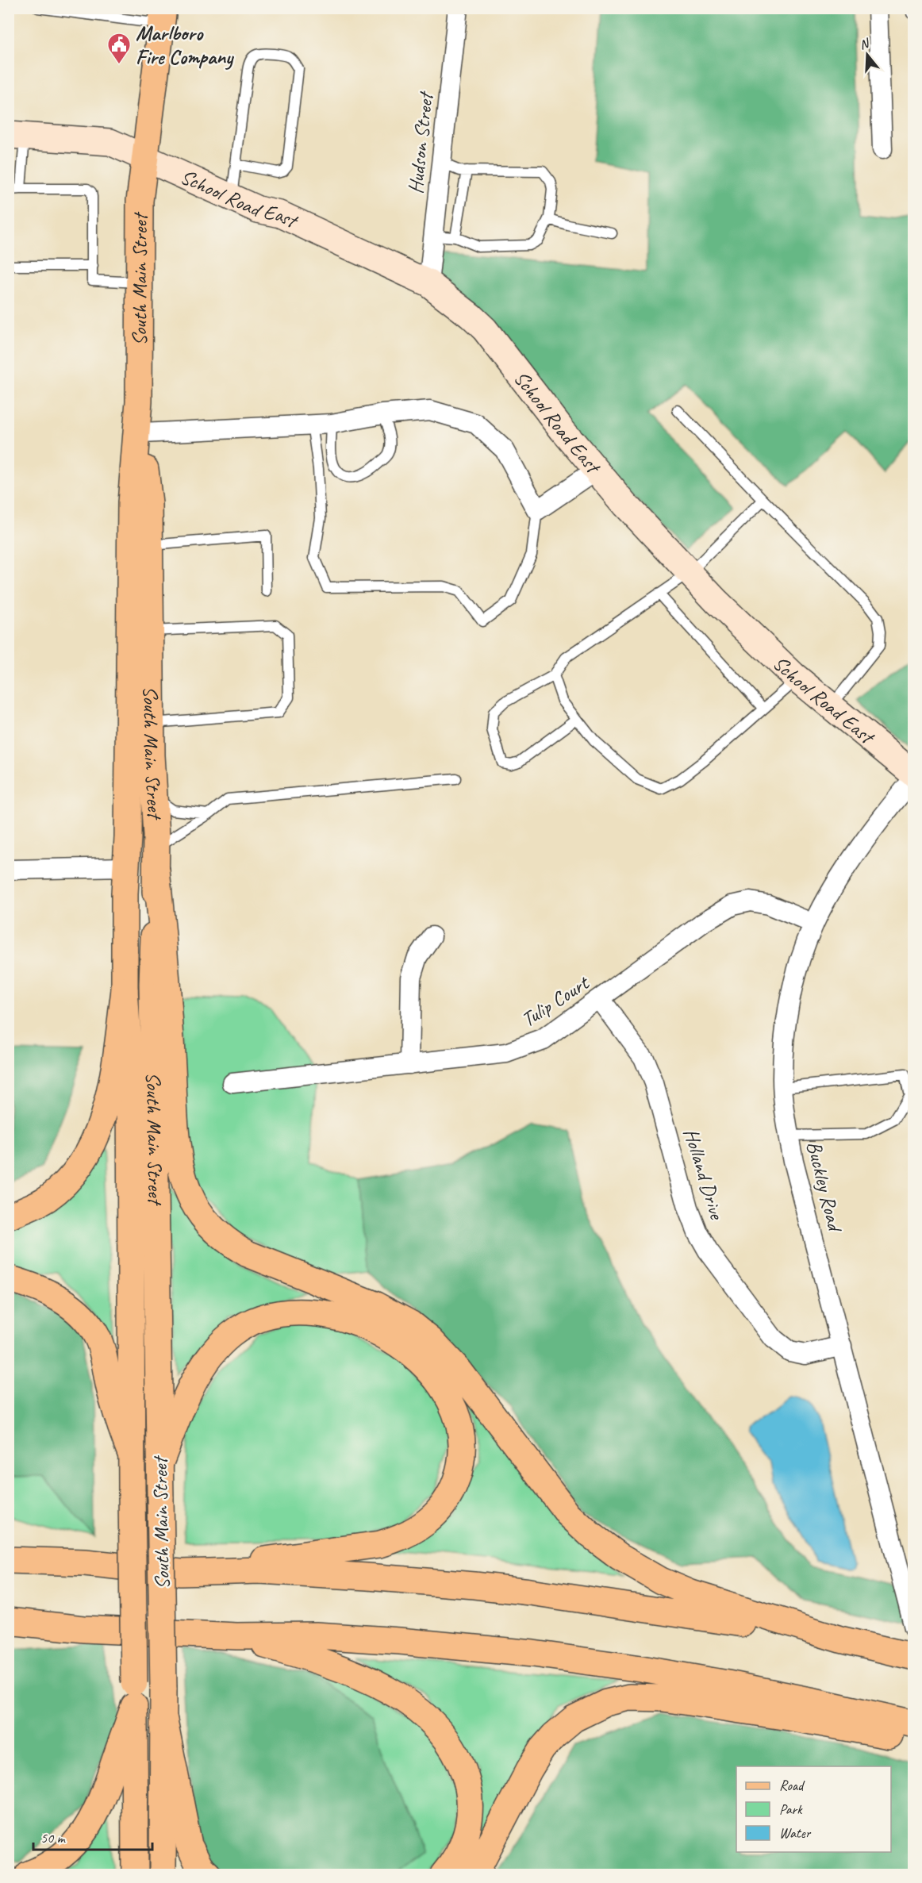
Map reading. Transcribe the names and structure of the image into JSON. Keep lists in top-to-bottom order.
{
  "streets": {
    "main road": ["South Main Street"],
    "street": [
      "Hudson Street",
      "School Road East",
      "Tulip Court",
      "Holland Drive",
      "Buckley Road"
    ]
  },
  "crossings": [
    ["Hudson Street", "School Road East"],
    ["School Road East", "South Main Street"],
    ["School Road East", "Buckley Road"],
    ["Tulip Court", "Holland Drive"],
    ["Tulip Court", "Buckley Road"],
    ["Holland Drive", "Buckley Road"]
  ],
  "places": {
    "public building": ["Marlboro Fire Company"]
  },
  "legend": ["Road", "Park", "Water"],
  "scale_bar": "50 m",
  "north": "top"
}
